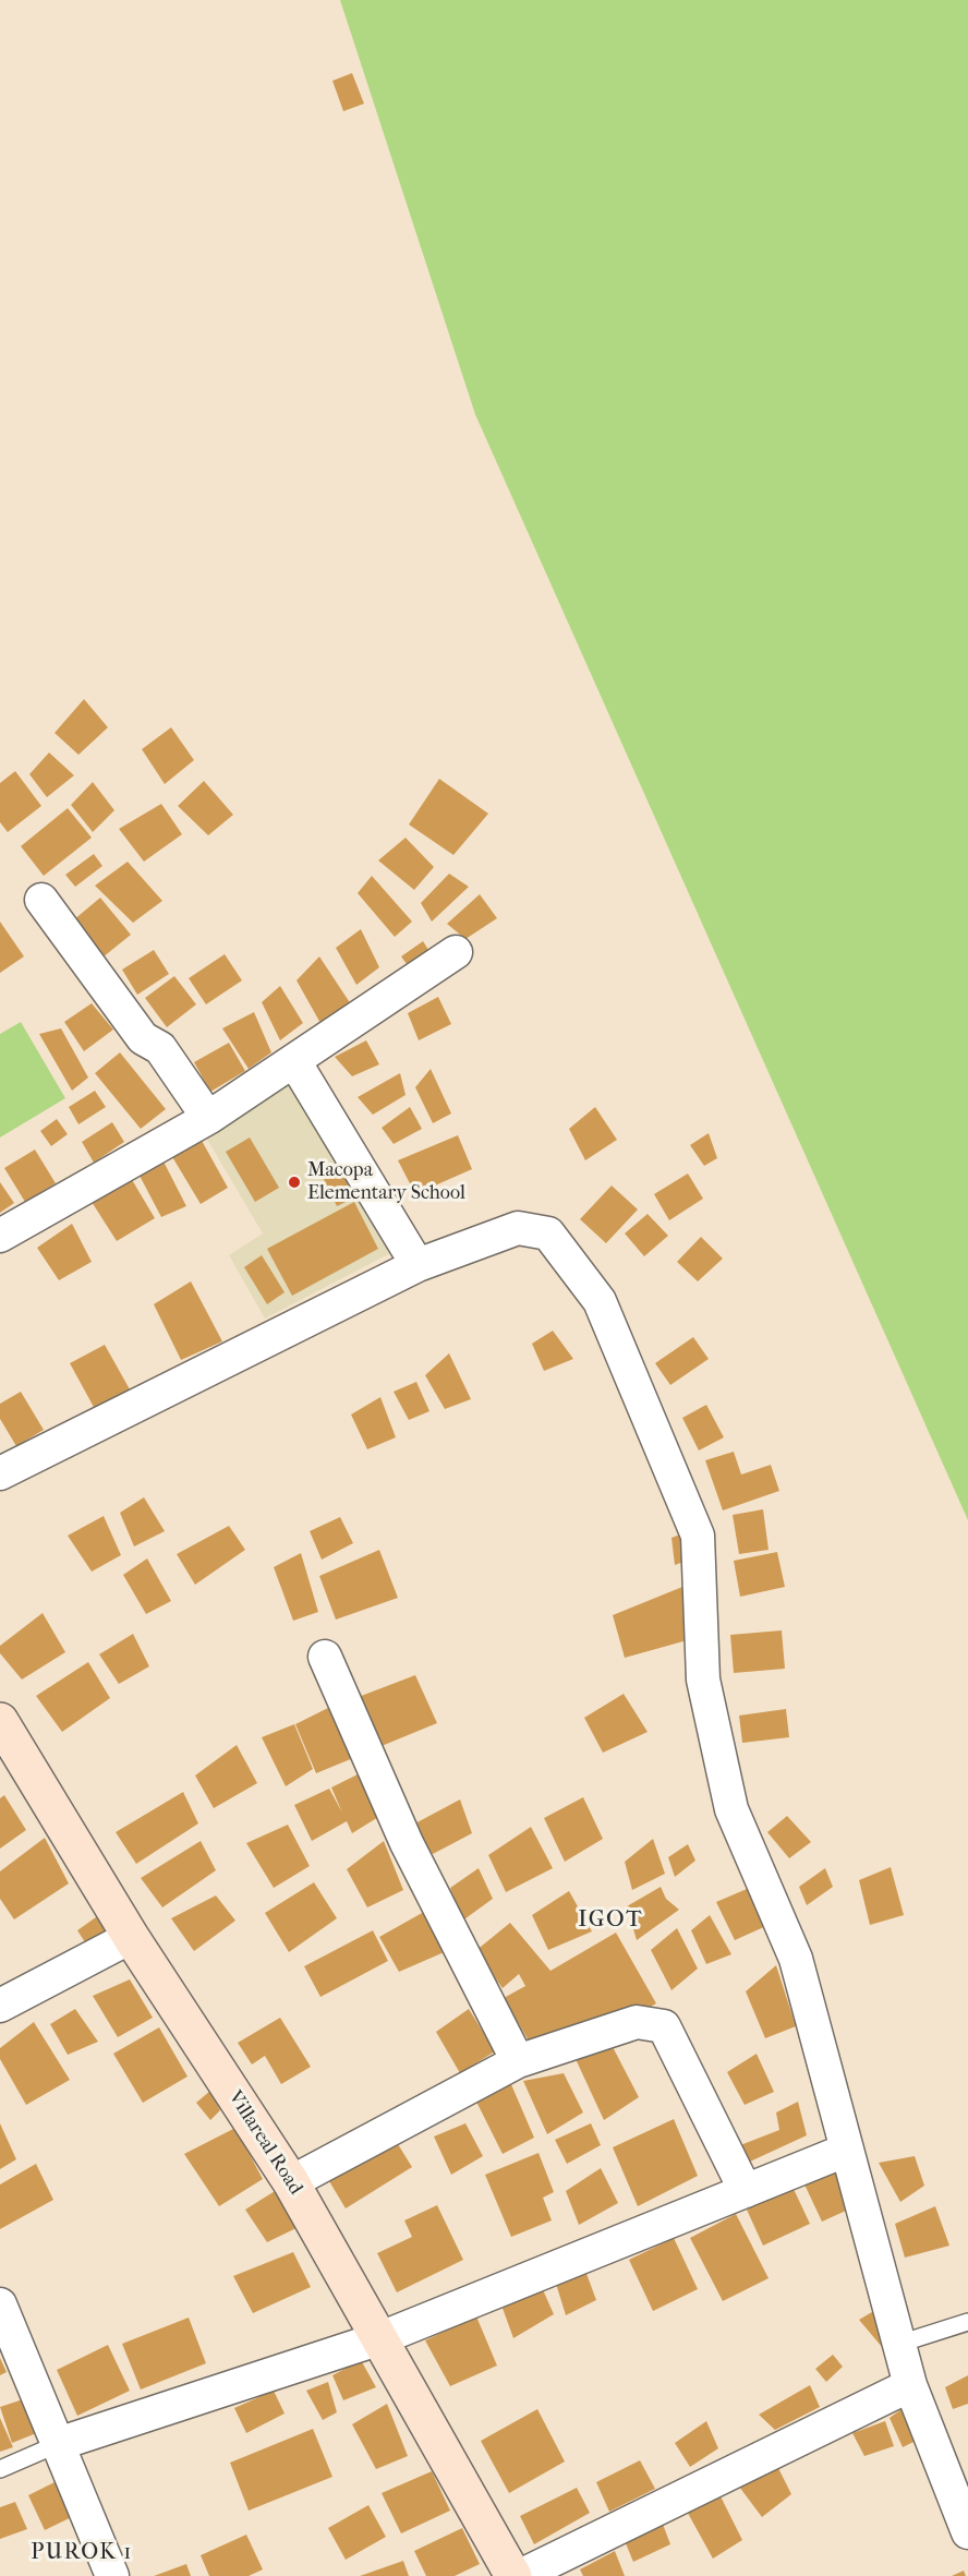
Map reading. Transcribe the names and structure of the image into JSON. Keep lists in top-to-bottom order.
{
  "streets": {
    "main road": ["Villareal Road"]
  },
  "districts": ["IGOT", "PUROK 1"],
  "places": ["Macopa Elementary School"]
}
